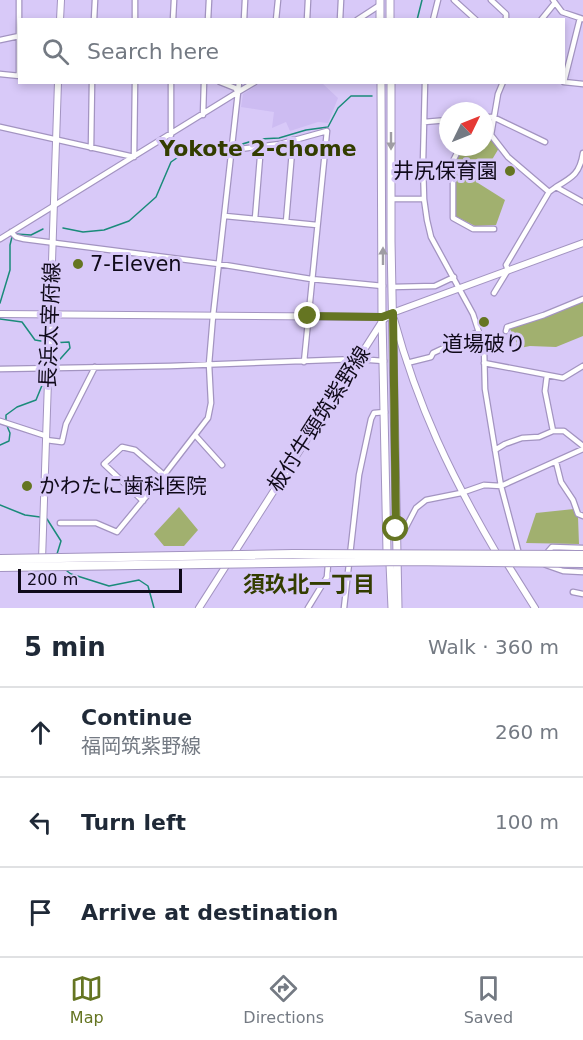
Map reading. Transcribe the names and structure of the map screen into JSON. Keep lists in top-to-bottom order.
{
  "streets": {
    "street": ["長浜太宰府線", "板付牛頸筑紫野線"]
  },
  "districts": ["Yokote 2-chome", "須玖北一丁目"],
  "places": [
    "井尻保育園",
    "7-Eleven",
    "道場破り",
    "かわたに歯科医院"
  ],
  "scale_bar": "200 m",
  "north": "top right",
  "page": {
    "search": "Search here",
    "scale": "200 m",
    "heading": ["5 min", "Walk · 360 m"],
    "list": [
      ["Continue", "福岡筑紫野線", "260 m"],
      ["Turn left", "100 m"],
      "Arrive at destination"
    ],
    "nav": ["Map", "Directions", "Saved"]
  }
}
